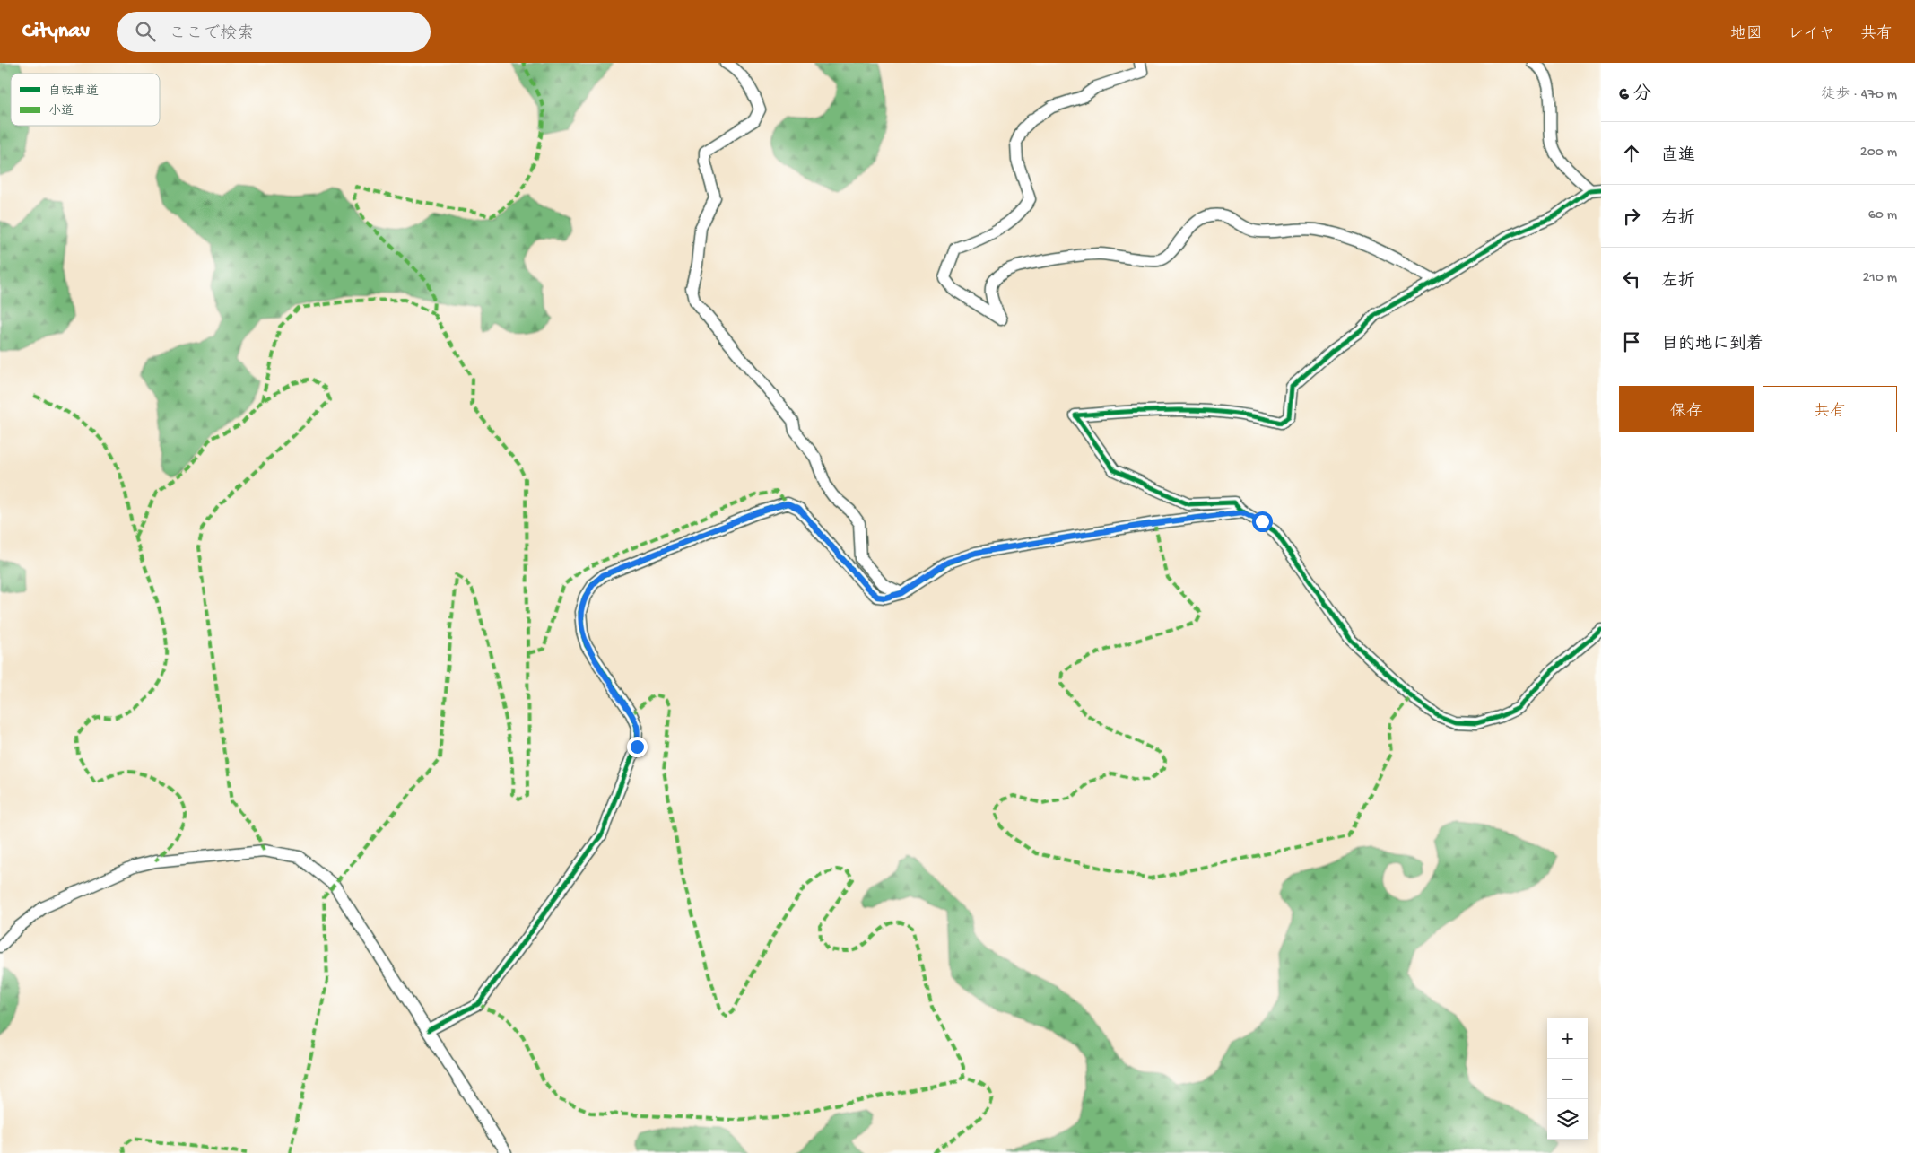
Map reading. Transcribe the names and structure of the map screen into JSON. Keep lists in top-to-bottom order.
{
  "legend": ["自転車道", "小道"],
  "page": {
    "header": "Citynav",
    "search": "ここで検索",
    "nav": ["地図", "レイヤ", "共有"],
    "heading": ["6 分", "徒歩 · 470 m"],
    "list": [
      ["直進", "200 m"],
      ["右折", "60 m"],
      ["左折", "210 m"],
      "目的地に到着"
    ],
    "buttons": ["保存", "共有"],
    "map_buttons": ["+", "−"]
  }
}
